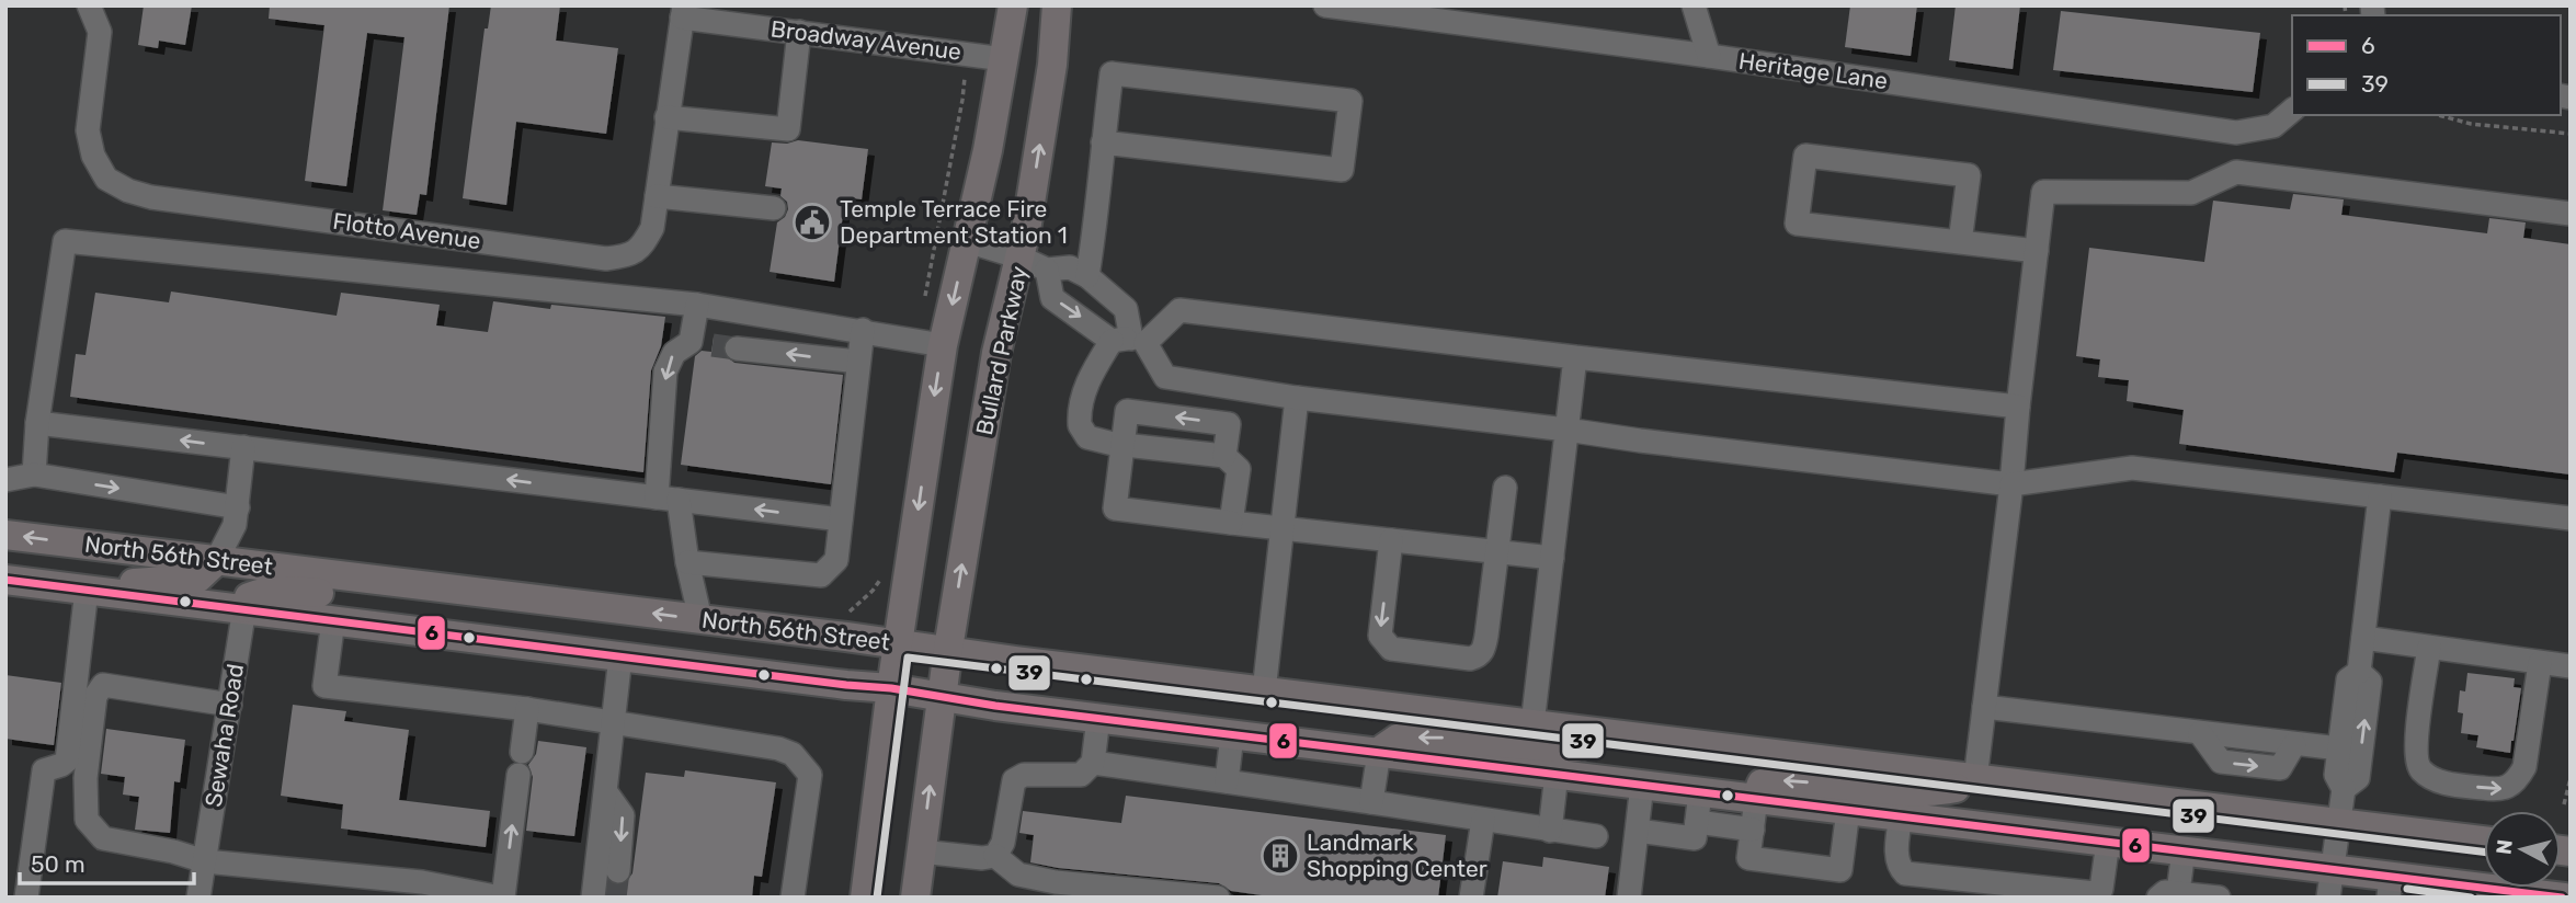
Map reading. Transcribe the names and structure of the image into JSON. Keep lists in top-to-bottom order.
{
  "streets": {
    "main road": ["Bullard Parkway", "North 56th Street"],
    "street": [
      "Broadway Avenue",
      "Heritage Lane",
      "Flotto Avenue",
      "Sewaha Road"
    ]
  },
  "crossings": [
    ["Broadway Avenue", "Flotto Avenue"],
    ["Bullard Parkway", "North 56th Street"],
    ["North 56th Street", "Sewaha Road"]
  ],
  "places": {
    "public building": ["Temple Terrace Fire Department Station 1"],
    "building": ["Landmark Shopping Center"]
  },
  "lines": ["transit line 6", "transit line 39"],
  "legend": ["6", "39"],
  "scale_bar": "50 m",
  "north": "left"
}
